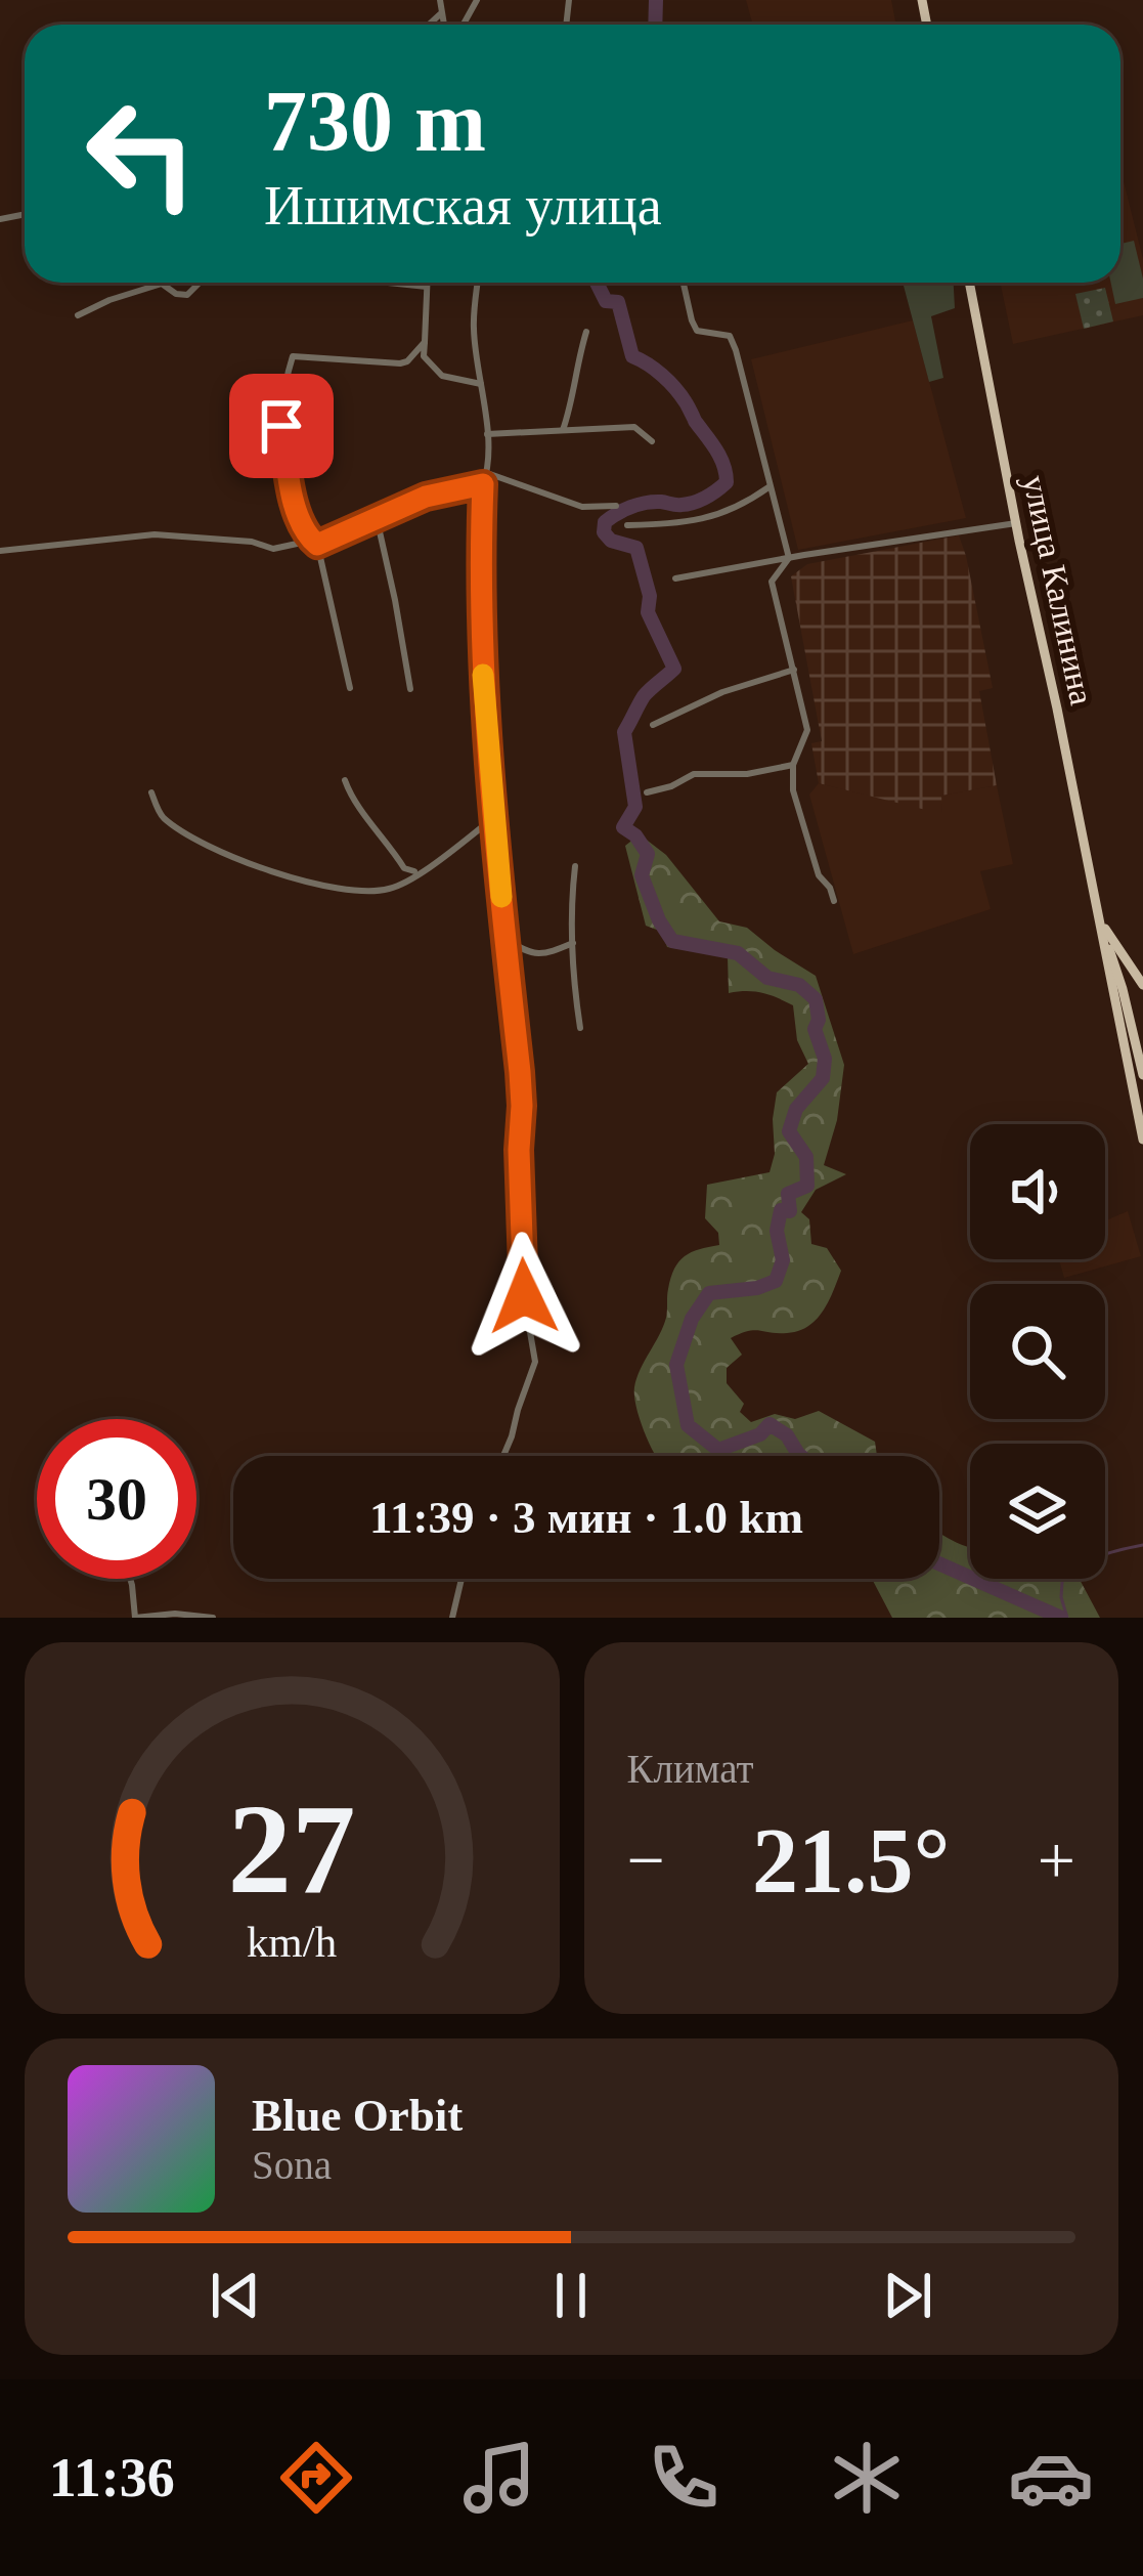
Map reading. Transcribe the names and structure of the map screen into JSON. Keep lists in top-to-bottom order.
{
  "streets": {
    "main road": ["улица Калинина"]
  },
  "page": {
    "turn": ["730 m", "Ишимская улица"],
    "limit": "30",
    "trip": "11:39 · 3 мин · 1.0 km",
    "tile": "Климат",
    "heat": ["−", "21.5°", "+"],
    "song": ["Blue Orbit", "Sona"],
    "tabs": "11:36",
    "gauge": ["27", "km/h"]
  }
}
